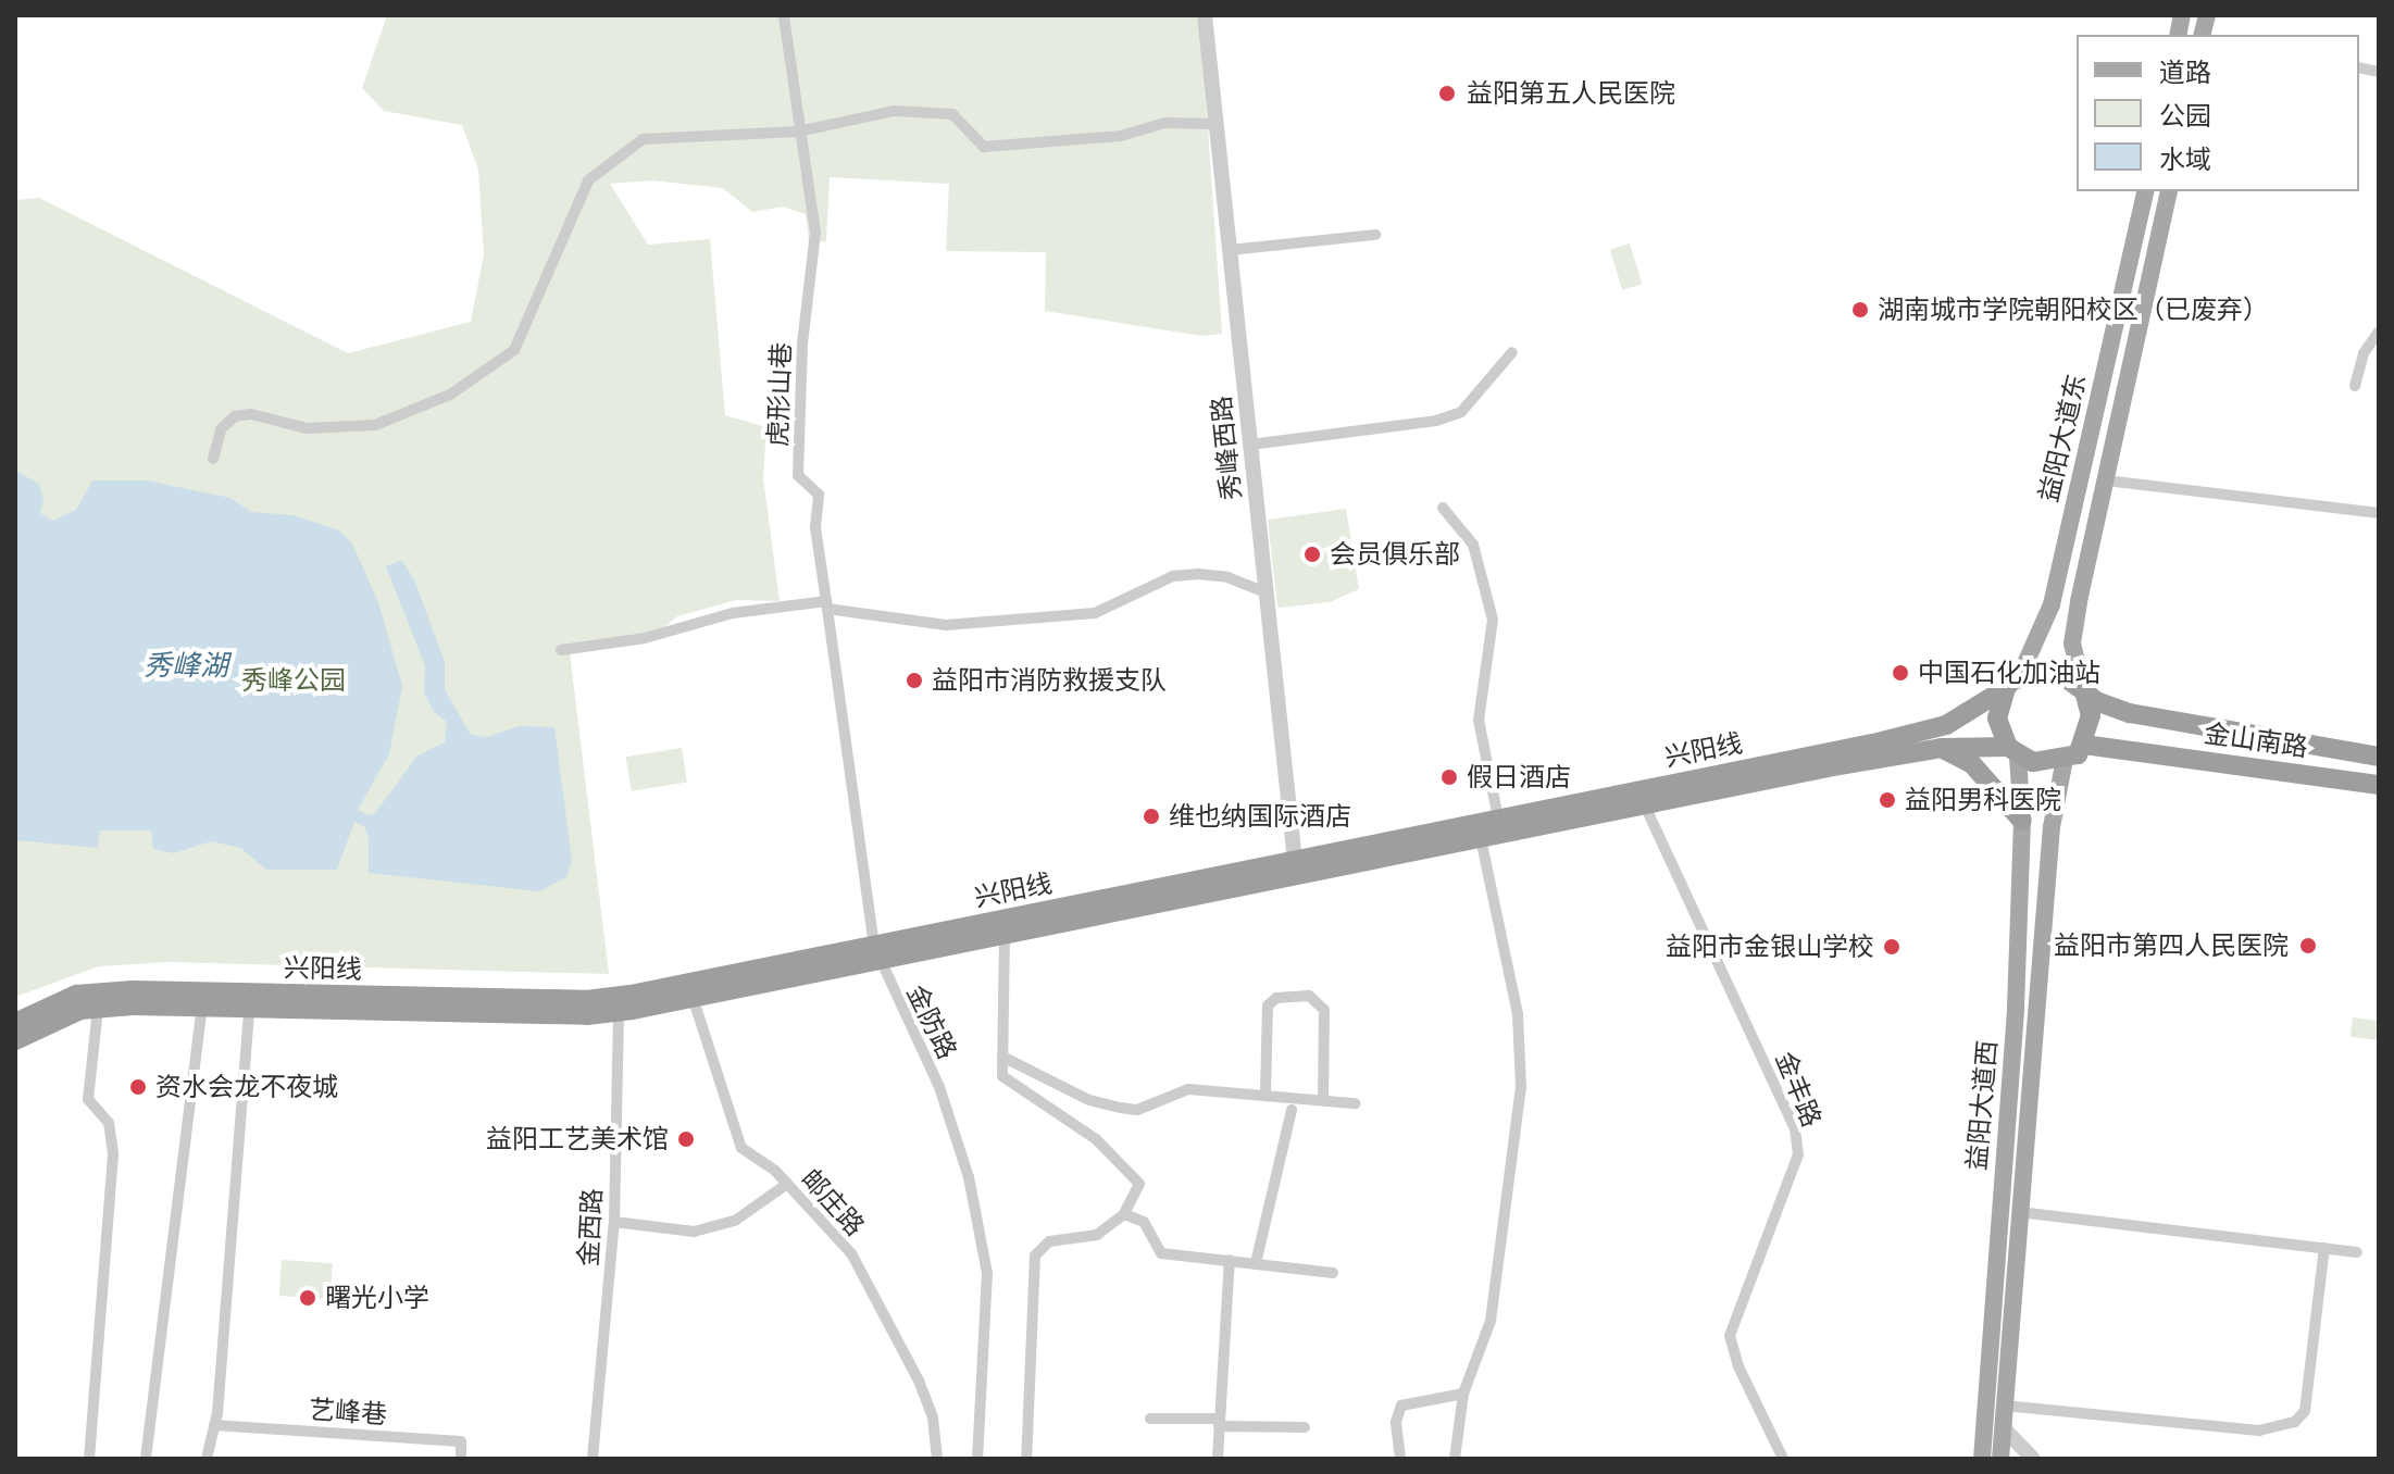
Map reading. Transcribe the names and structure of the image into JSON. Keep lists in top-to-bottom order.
{
  "streets": {
    "highway": ["金山南路", "兴阳线"],
    "main road": ["益阳大道东", "益阳大道西"],
    "street": [
      "虎形山巷",
      "秀峰西路",
      "金防路",
      "金丰路",
      "邮庄路",
      "金西路",
      "艺峰巷"
    ]
  },
  "crossings": [
    ["虎形山巷", "金防路"],
    ["益阳大道东", "金山南路"],
    ["益阳大道东", "兴阳线"],
    ["益阳大道东", "益阳大道西"],
    ["秀峰西路", "兴阳线"],
    ["金山南路", "兴阳线"],
    ["金山南路", "益阳大道西"],
    ["兴阳线", "金防路"],
    ["兴阳线", "金丰路"],
    ["兴阳线", "益阳大道西"],
    ["兴阳线", "邮庄路"],
    ["兴阳线", "金西路"]
  ],
  "water": ["秀峰湖"],
  "parks": ["秀峰公园"],
  "places": [
    "益阳第五人民医院",
    "湖南城市学院朝阳校区（已废弃）",
    "会员俱乐部",
    "中国石化加油站",
    "益阳市消防救援支队",
    "假日酒店",
    "益阳男科医院",
    "维也纳国际酒店",
    "益阳市第四人民医院",
    "益阳市金银山学校",
    "资水会龙不夜城",
    "益阳工艺美术馆",
    "曙光小学"
  ],
  "legend": ["道路", "公园", "水域"]
}
